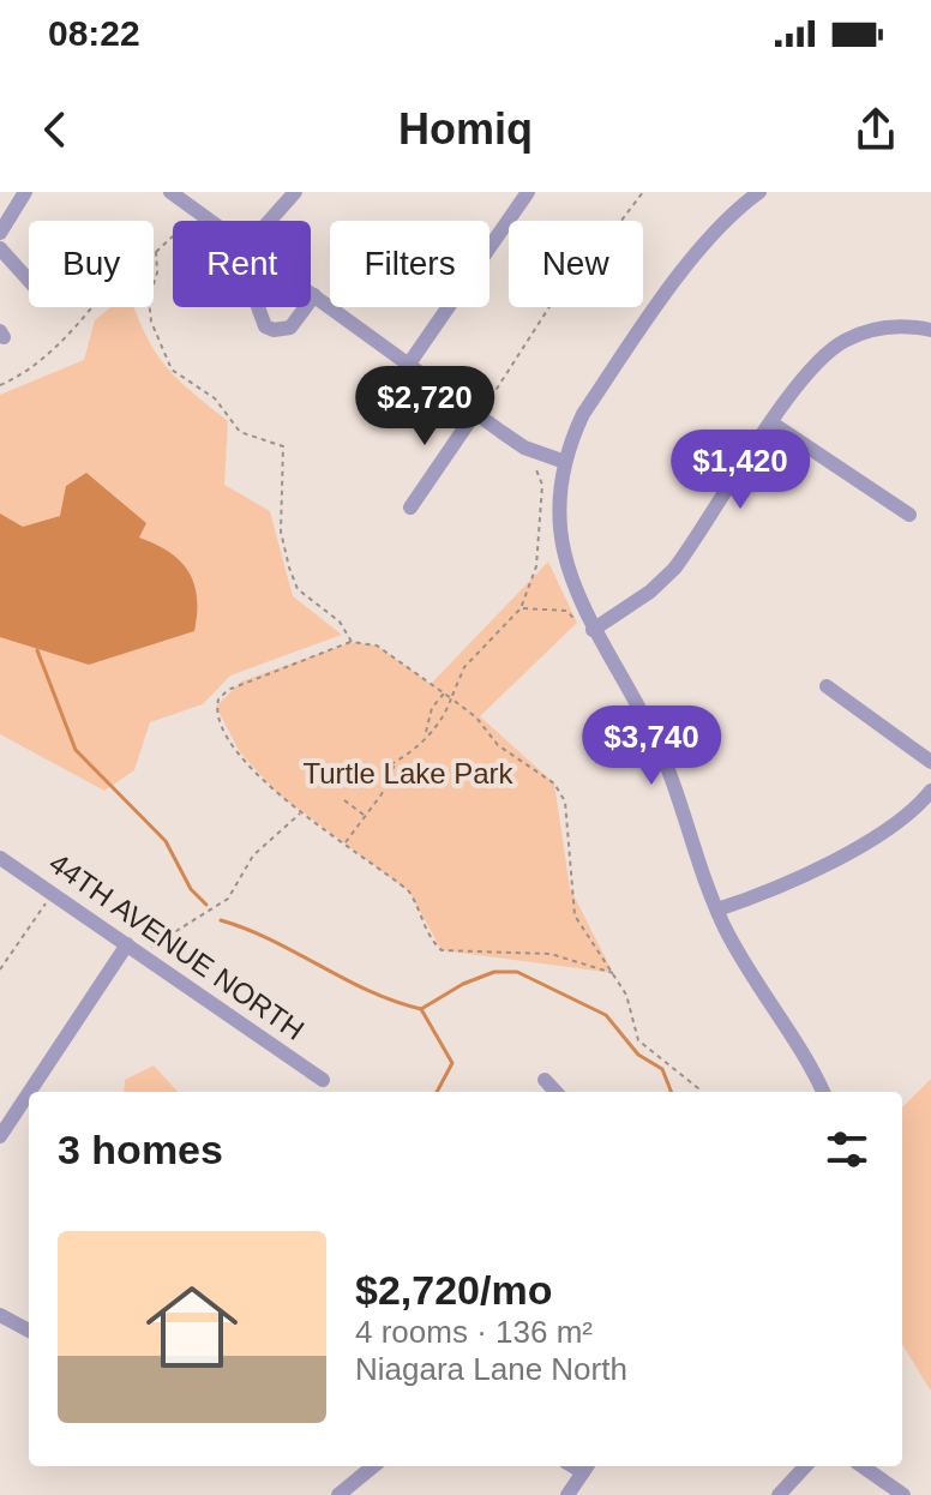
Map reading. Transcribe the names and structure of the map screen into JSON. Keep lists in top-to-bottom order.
{
  "streets": {
    "street": ["44TH AVENUE NORTH"]
  },
  "parks": ["Turtle Lake Park"],
  "page": {
    "status": "08:22",
    "header": "Homiq",
    "chip": [
      "Buy",
      "Rent",
      "Filters",
      "New"
    ],
    "price": ["$2,720", "$1,420", "$3,740"],
    "heading": "3 homes",
    "list": [
      {
        "name": "$2,720/mo",
        "note": "4 rooms · 136 m² · Niagara Lane North"
      }
    ]
  }
}
